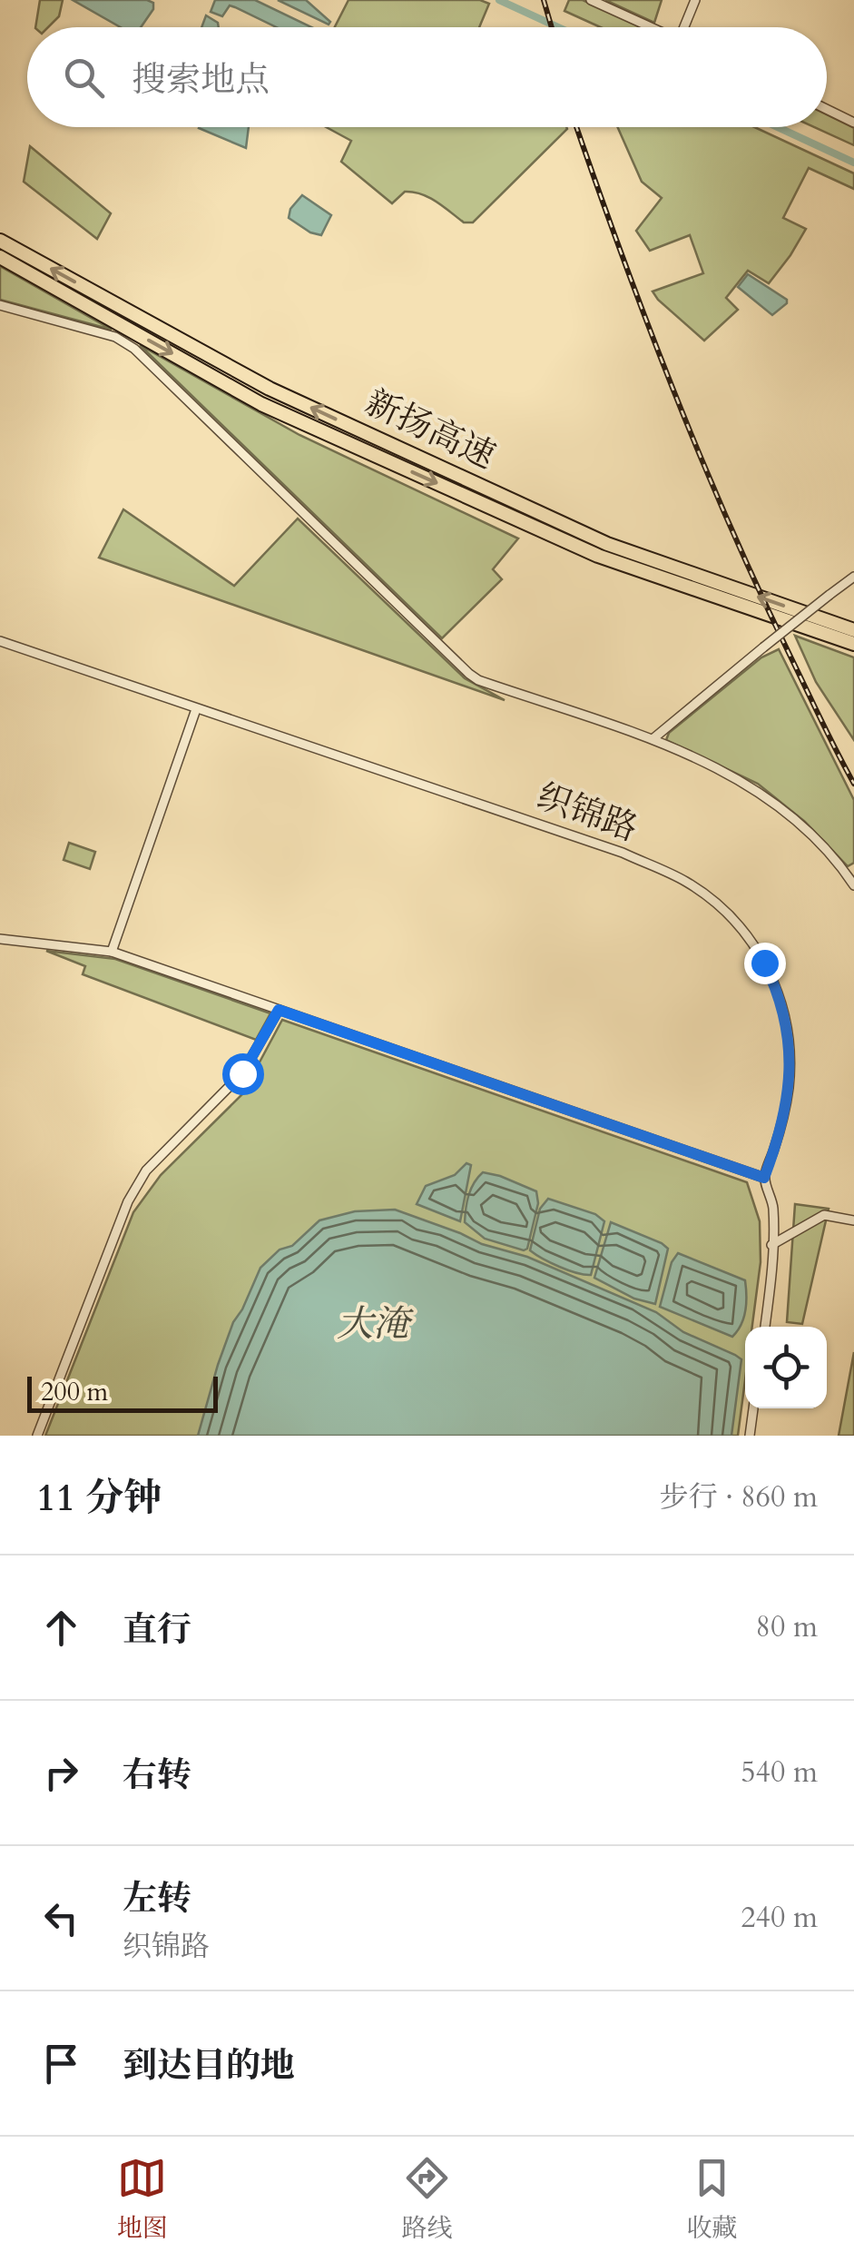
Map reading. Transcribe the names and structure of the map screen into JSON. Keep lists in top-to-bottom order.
{
  "streets": {
    "highway": ["新扬高速"],
    "street": ["织锦路"]
  },
  "water": ["大淹"],
  "scale_bar": "200 m",
  "page": {
    "search": "搜索地点",
    "scale": "200 m",
    "heading": ["11 分钟", "步行 · 860 m"],
    "list": [
      ["直行", "80 m"],
      ["右转", "540 m"],
      ["左转", "织锦路", "240 m"],
      "到达目的地"
    ],
    "nav": ["地图", "路线", "收藏"]
  }
}
